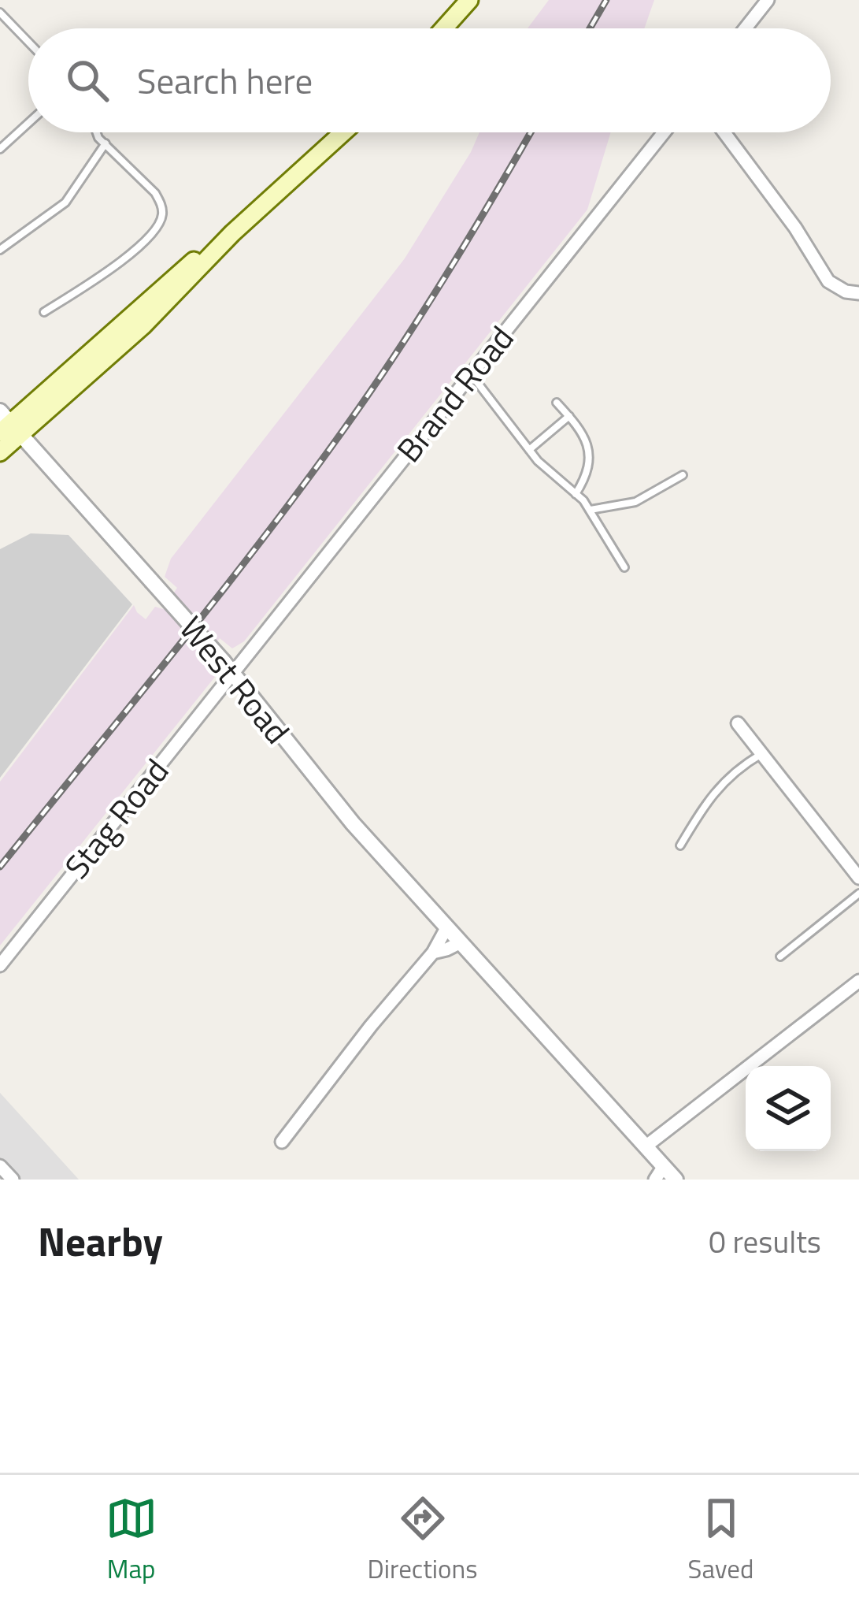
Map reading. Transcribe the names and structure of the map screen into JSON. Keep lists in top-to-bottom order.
{
  "streets": {
    "street": ["Brand Road", "West Road", "Stag Road"]
  },
  "crossings": [
    ["Brand Road", "West Road"],
    ["Brand Road", "Stag Road"],
    ["West Road", "Stag Road"]
  ],
  "page": {
    "search": "Search here",
    "heading": ["Nearby", "0 results"],
    "nav": ["Map", "Directions", "Saved"]
  }
}
